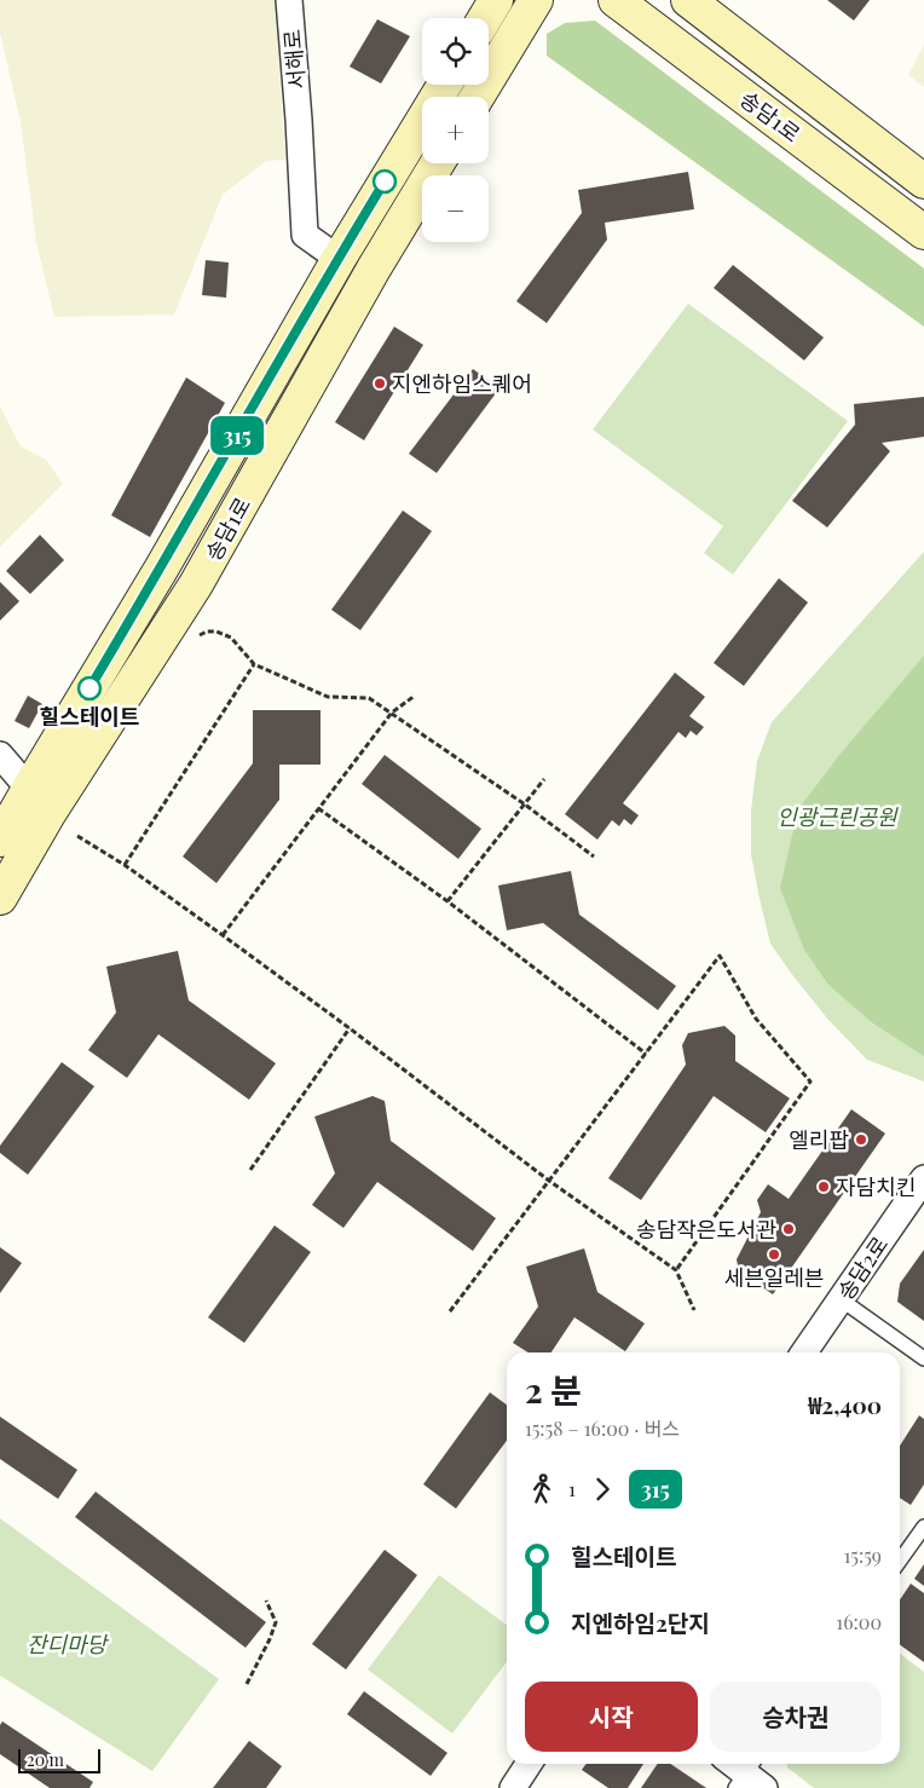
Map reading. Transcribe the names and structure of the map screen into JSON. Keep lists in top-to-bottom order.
{
  "streets": {
    "main road": ["송담1로"],
    "street": ["서해로", "송담2로"]
  },
  "crossings": [
    ["서해로", "송담1로"]
  ],
  "parks": ["인광근린공원", "잔디마당"],
  "places": [
    "지엔하임스퀘어",
    "힐스테이트",
    "엘리팝",
    "자담치킨",
    "송담작은도서관",
    "세븐일레븐"
  ],
  "lines": ["bus line 315"],
  "scale_bar": "20 m",
  "page": {
    "on_map": "315",
    "map_buttons": ["+", "−"],
    "heading": ["2 분", "15:58 – 16:00 · 버스", "₩2,400"],
    "legs": ["1", "315"],
    "list": [
      {
        "name": "힐스테이트",
        "value": "15:59"
      },
      {
        "name": "지엔하임2단지",
        "value": "16:00"
      }
    ],
    "buttons": ["시작", "승차권"],
    "scale": "20 m"
  }
}
